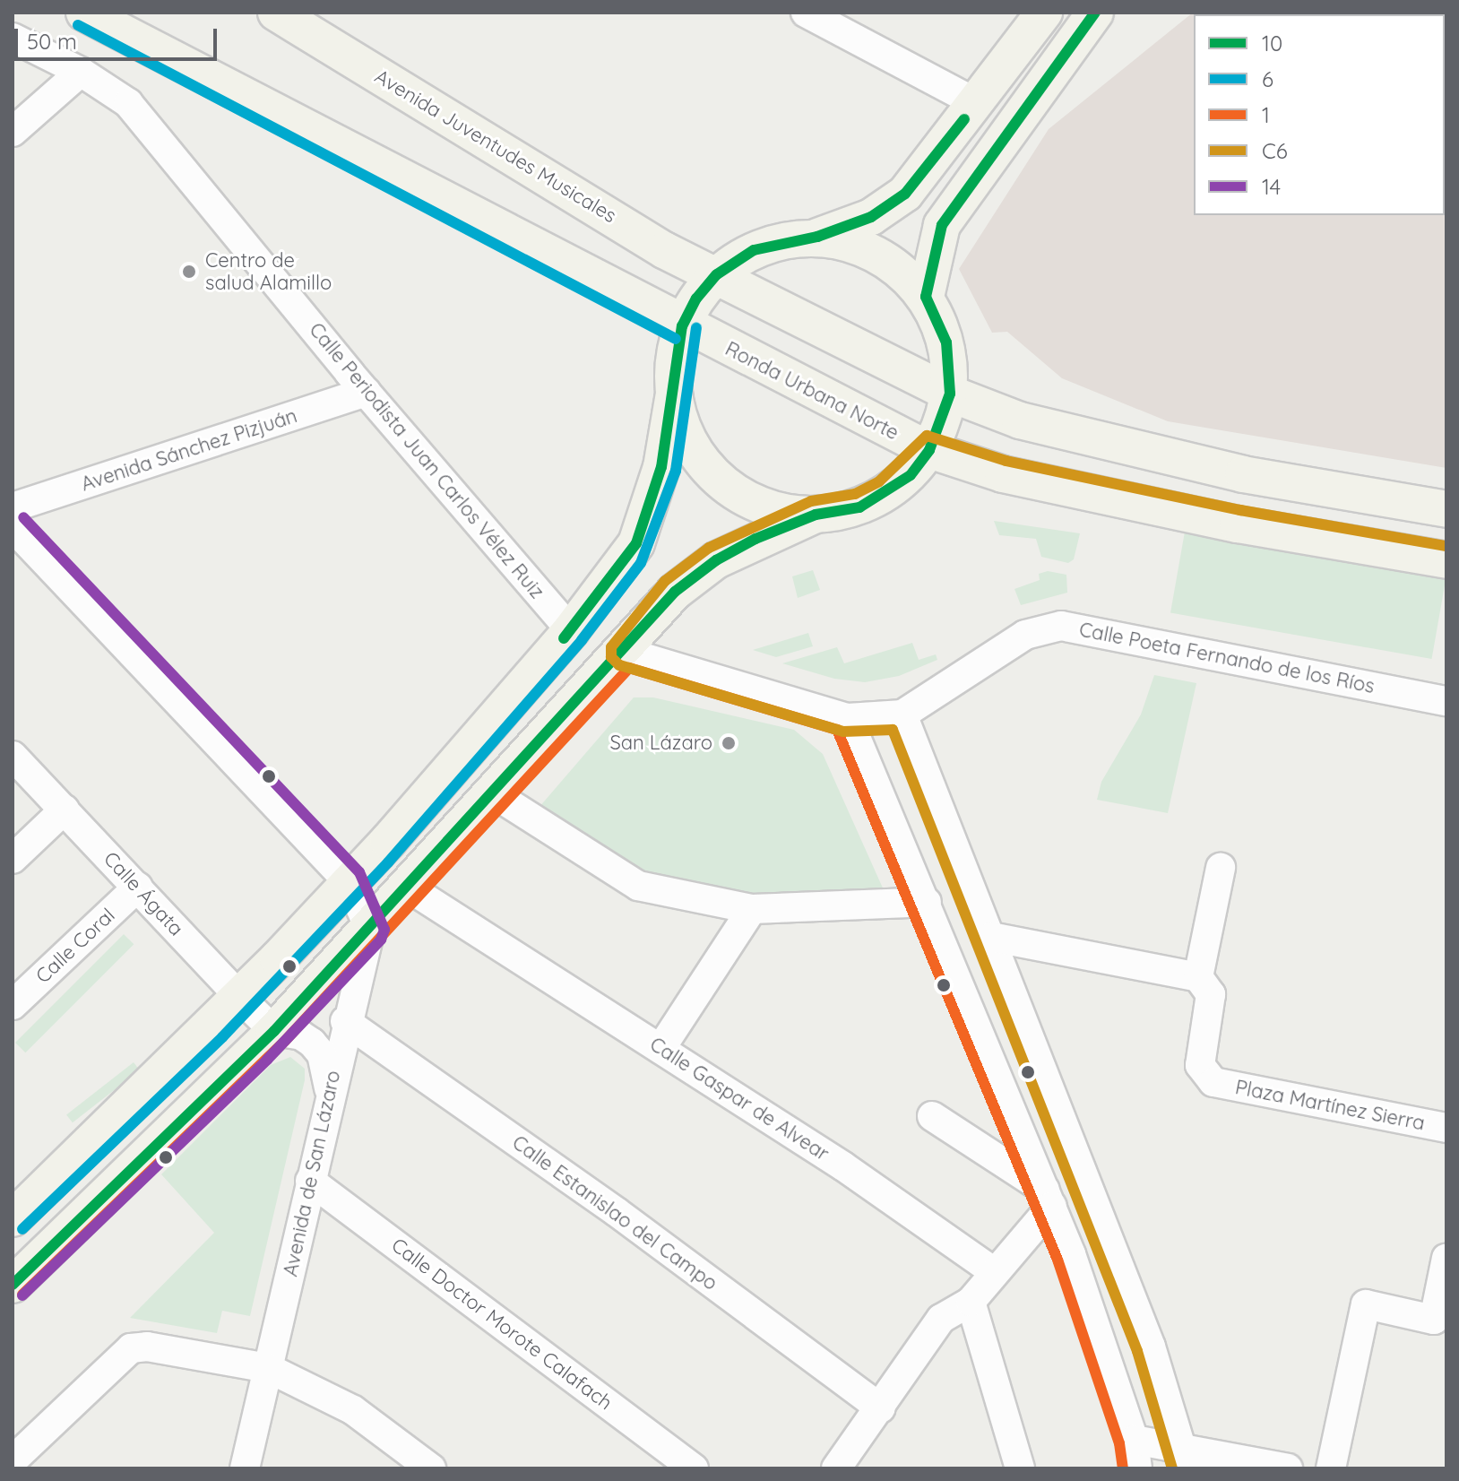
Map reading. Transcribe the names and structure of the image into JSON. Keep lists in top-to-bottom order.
{
  "streets": {
    "main road": ["Avenida Juventudes Musicales", "Ronda Urbana Norte"],
    "street": [
      "Avenida Sánchez Pizjuán",
      "Calle Periodista Juan Carlos Vélez Ruiz",
      "Calle Poeta Fernando de los Ríos",
      "Calle Ágata",
      "Calle Coral",
      "Calle Gaspar de Alvear",
      "Plaza Martínez Sierra",
      "Avenida de San Lázaro",
      "Calle Estanislao del Campo",
      "Calle Doctor Morote Calafach"
    ]
  },
  "crossings": [
    ["Avenida Sánchez Pizjuán", "Calle Periodista Juan Carlos Vélez Ruiz"],
    ["Calle Ágata", "Calle Coral"],
    ["Avenida de San Lázaro", "Calle Estanislao del Campo"],
    ["Avenida de San Lázaro", "Calle Doctor Morote Calafach"]
  ],
  "places": ["Centro de salud Alamillo", "San Lázaro"],
  "lines": [
    "transit line 10",
    "transit line 6",
    "transit line C6",
    "transit line 14",
    "transit line 1"
  ],
  "legend": [
    "10",
    "6",
    "1",
    "C6",
    "14"
  ],
  "scale_bar": "50 m"
}
